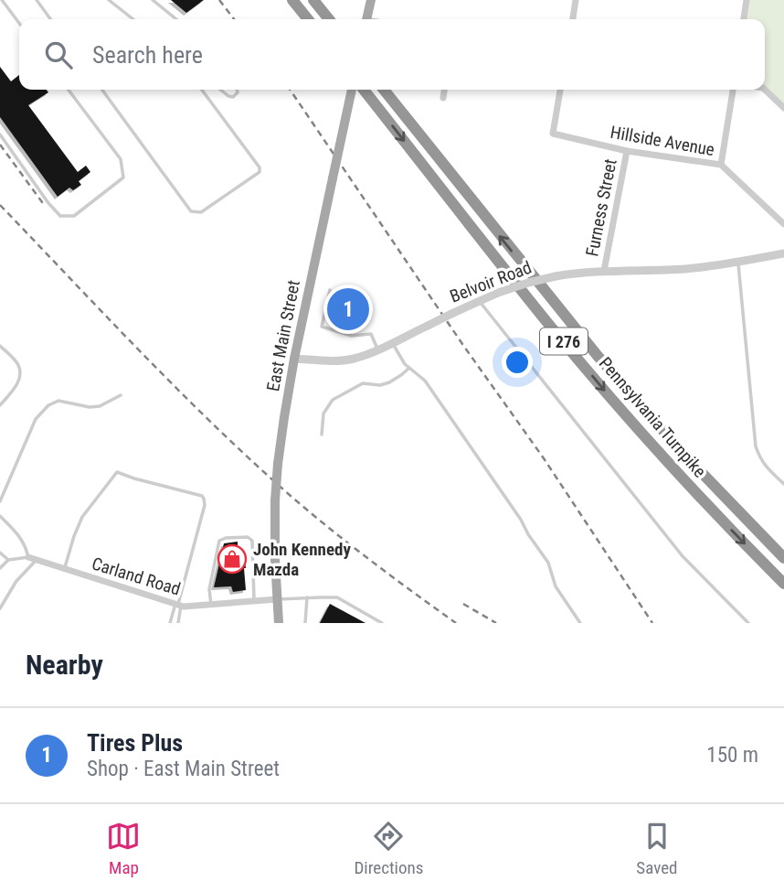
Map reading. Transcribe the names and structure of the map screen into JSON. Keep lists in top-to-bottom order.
{
  "streets": {
    "highway": ["I 276", "Pennsylvania Turnpike"],
    "main road": ["East Main Street"],
    "street": [
      "Hillside Avenue",
      "Furness Street",
      "Belvoir Road",
      "Carland Road"
    ]
  },
  "crossings": [
    ["Hillside Avenue", "Furness Street"],
    ["Furness Street", "Belvoir Road"],
    ["Belvoir Road", "East Main Street"],
    ["East Main Street", "Carland Road"]
  ],
  "places": {
    "shop": ["John Kennedy Mazda"]
  },
  "page": {
    "search": "Search here",
    "pins": "1",
    "heading": "Nearby",
    "list": [
      {
        "mark": "1",
        "name": "Tires Plus",
        "note": "Shop · East Main Street",
        "value": "150 m"
      }
    ],
    "nav": ["Map", "Directions", "Saved"]
  }
}
